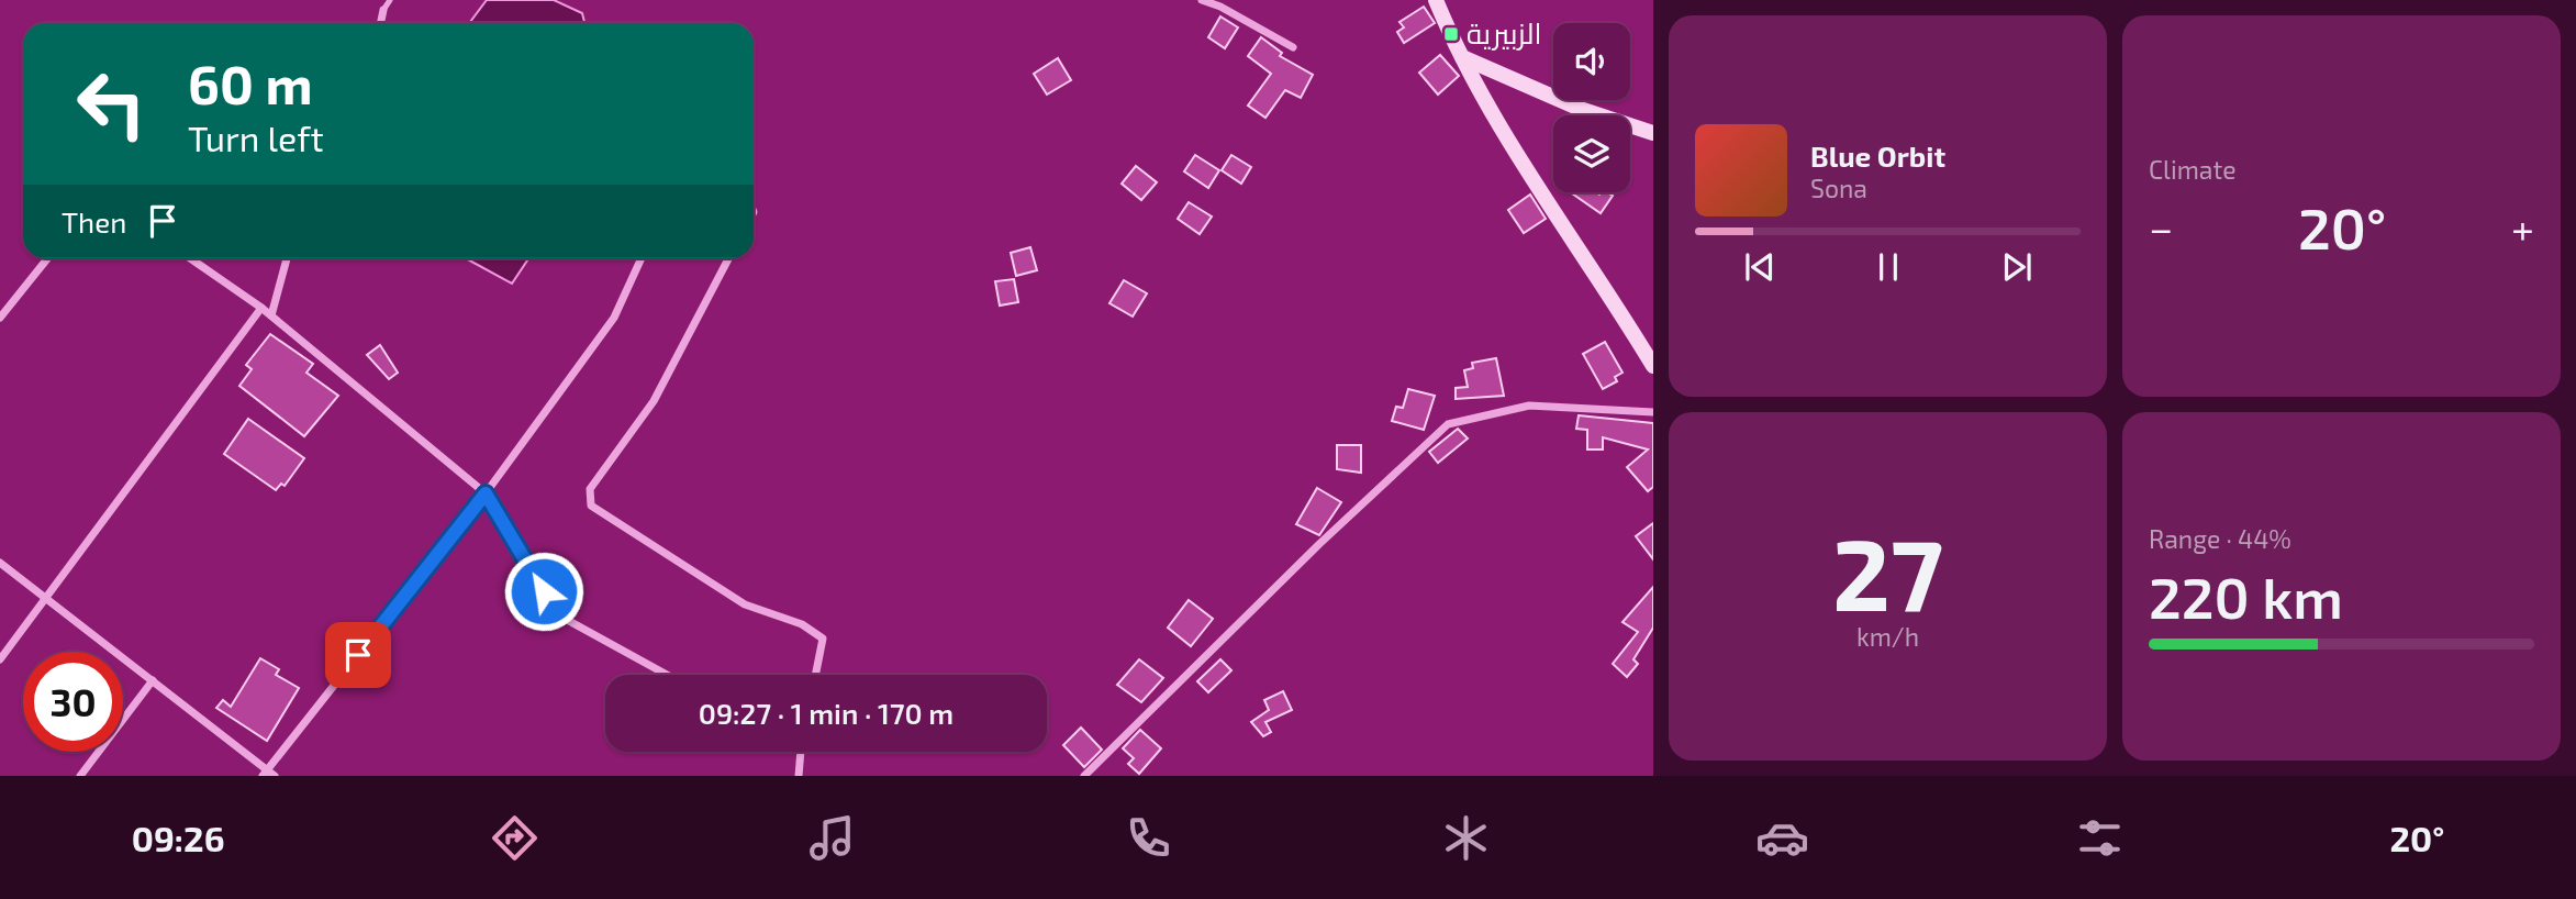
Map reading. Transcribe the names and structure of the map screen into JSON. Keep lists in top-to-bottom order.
{
  "places": {
    "transit": ["الزبيرية"]
  },
  "page": {
    "tile": [
      "Climate",
      ["27", "km/h"],
      ["Range · 44%", "220 km"]
    ],
    "turn": ["60 m", "Turn left"],
    "song": ["Blue Orbit", "Sona"],
    "then": "Then",
    "heat": ["−", "20°", "+"],
    "limit": "30",
    "trip": "09:27 · 1 min · 170 m",
    "tabs": ["09:26", "20°"]
  }
}
